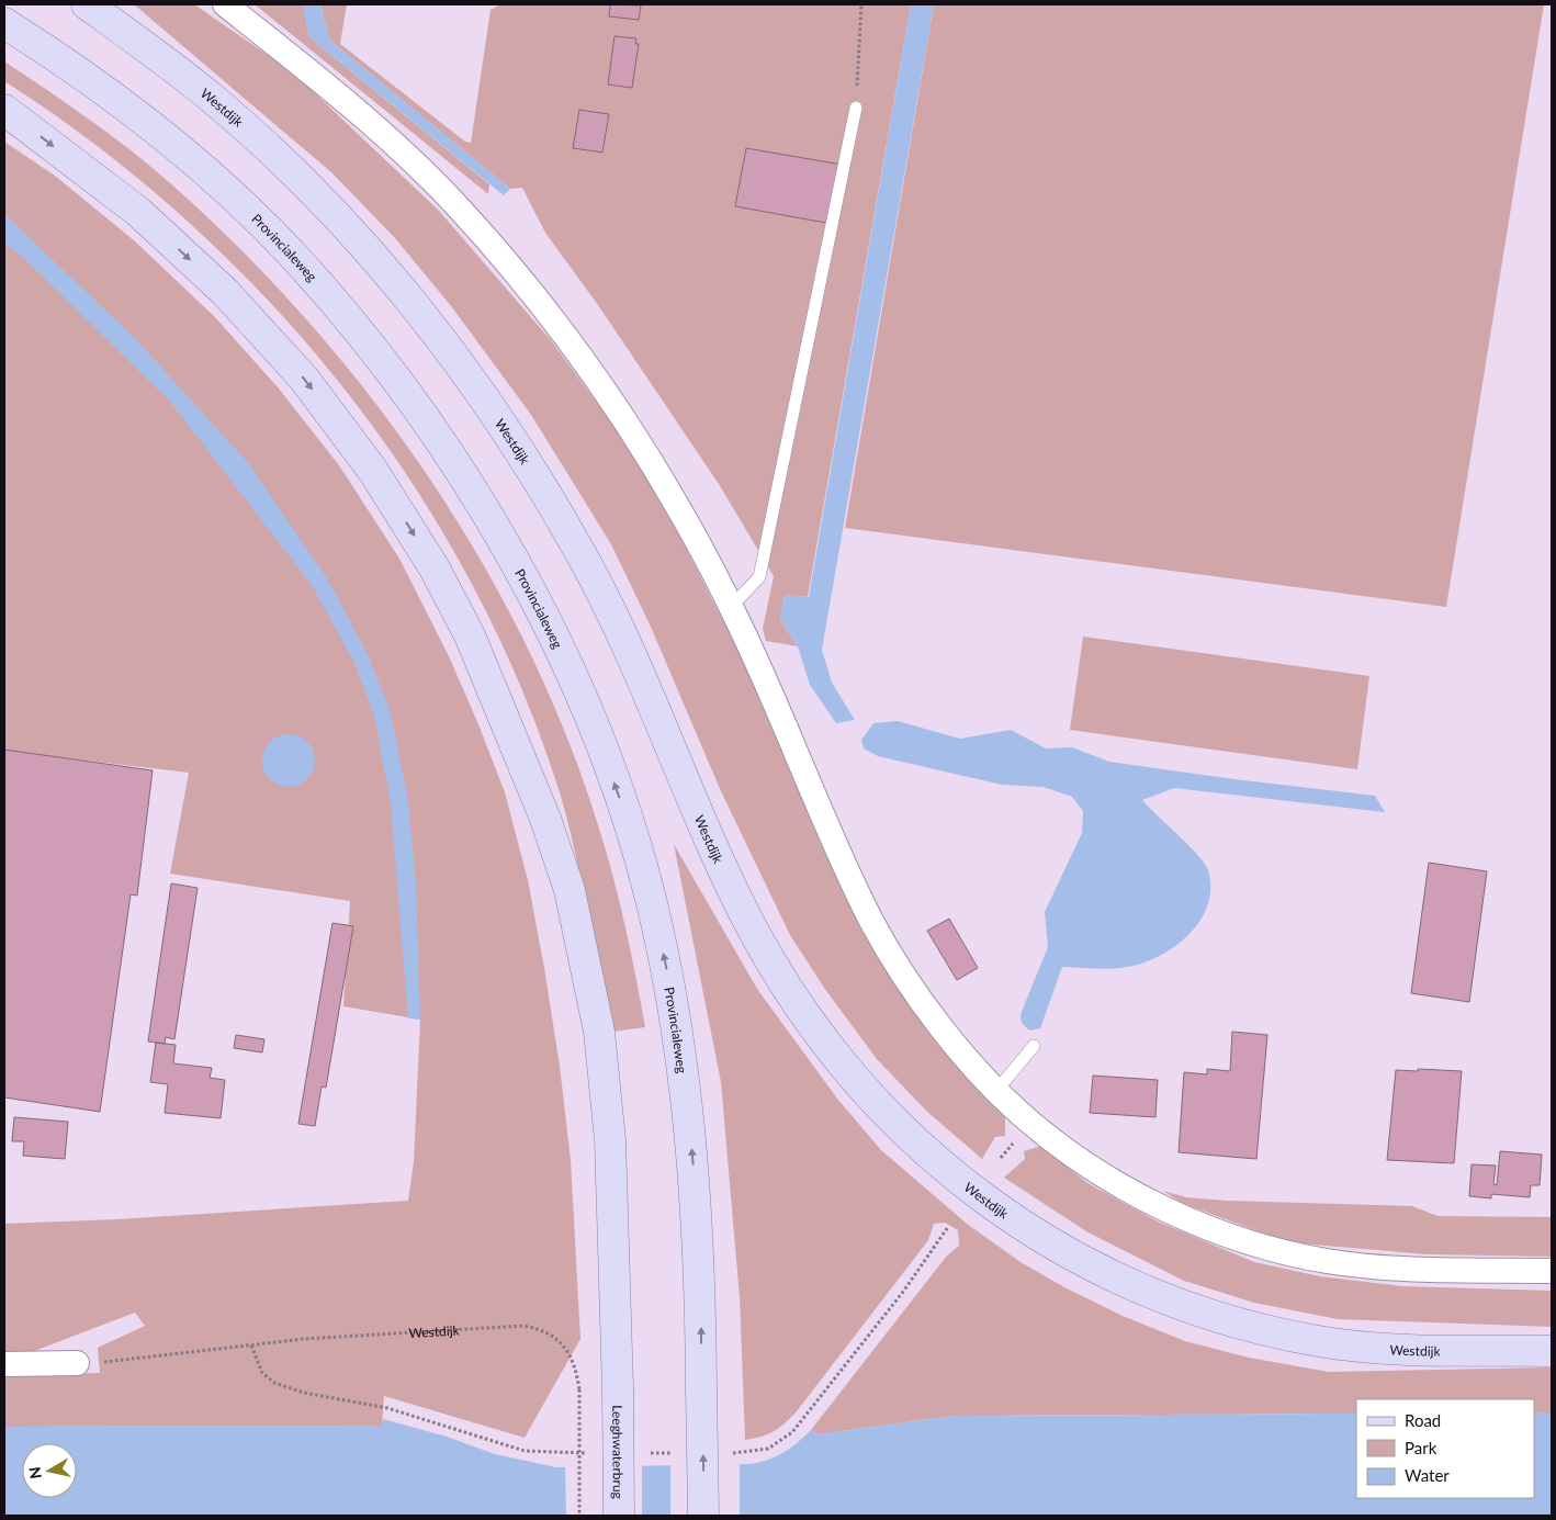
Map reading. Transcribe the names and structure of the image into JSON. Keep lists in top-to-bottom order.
{
  "streets": {
    "main road": ["Westdijk", "Provincialeweg", "Leeghwaterbrug"]
  },
  "one_way": ["Provincialeweg", "Leeghwaterbrug"],
  "legend": ["Road", "Park", "Water"],
  "north": "left"
}
